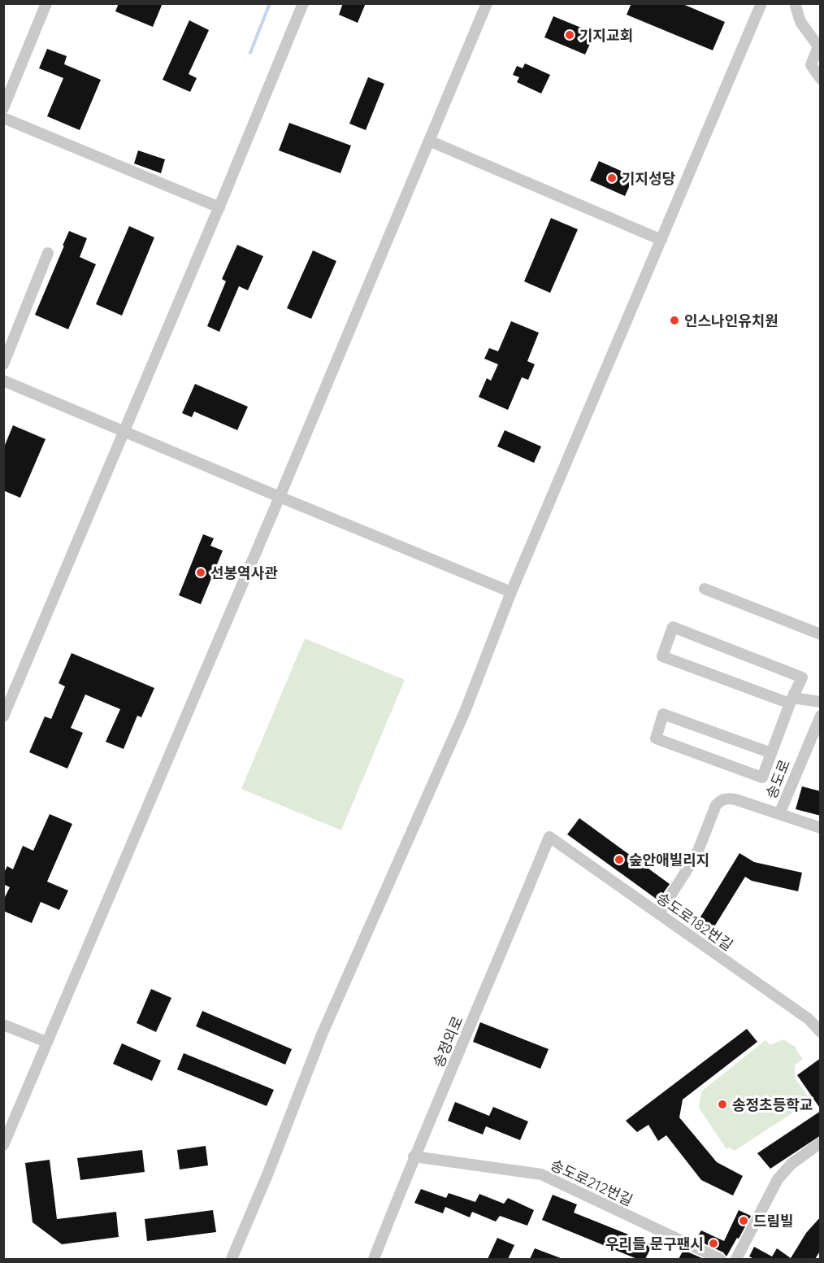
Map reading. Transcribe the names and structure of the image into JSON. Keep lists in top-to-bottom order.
{
  "streets": {
    "street": [
      "송도로",
      "송도로182번길",
      "송정외로",
      "송도로212번길"
    ]
  },
  "crossings": [
    ["송도로182번길", "송정외로"],
    ["송정외로", "송도로212번길"]
  ],
  "places": [
    "기지교회",
    "기지성당",
    "인스나인유치원",
    "선봉역사관",
    "숲안애빌리지",
    "송정초등학교",
    "드림빌",
    "우리들 문구팬시"
  ]
}
